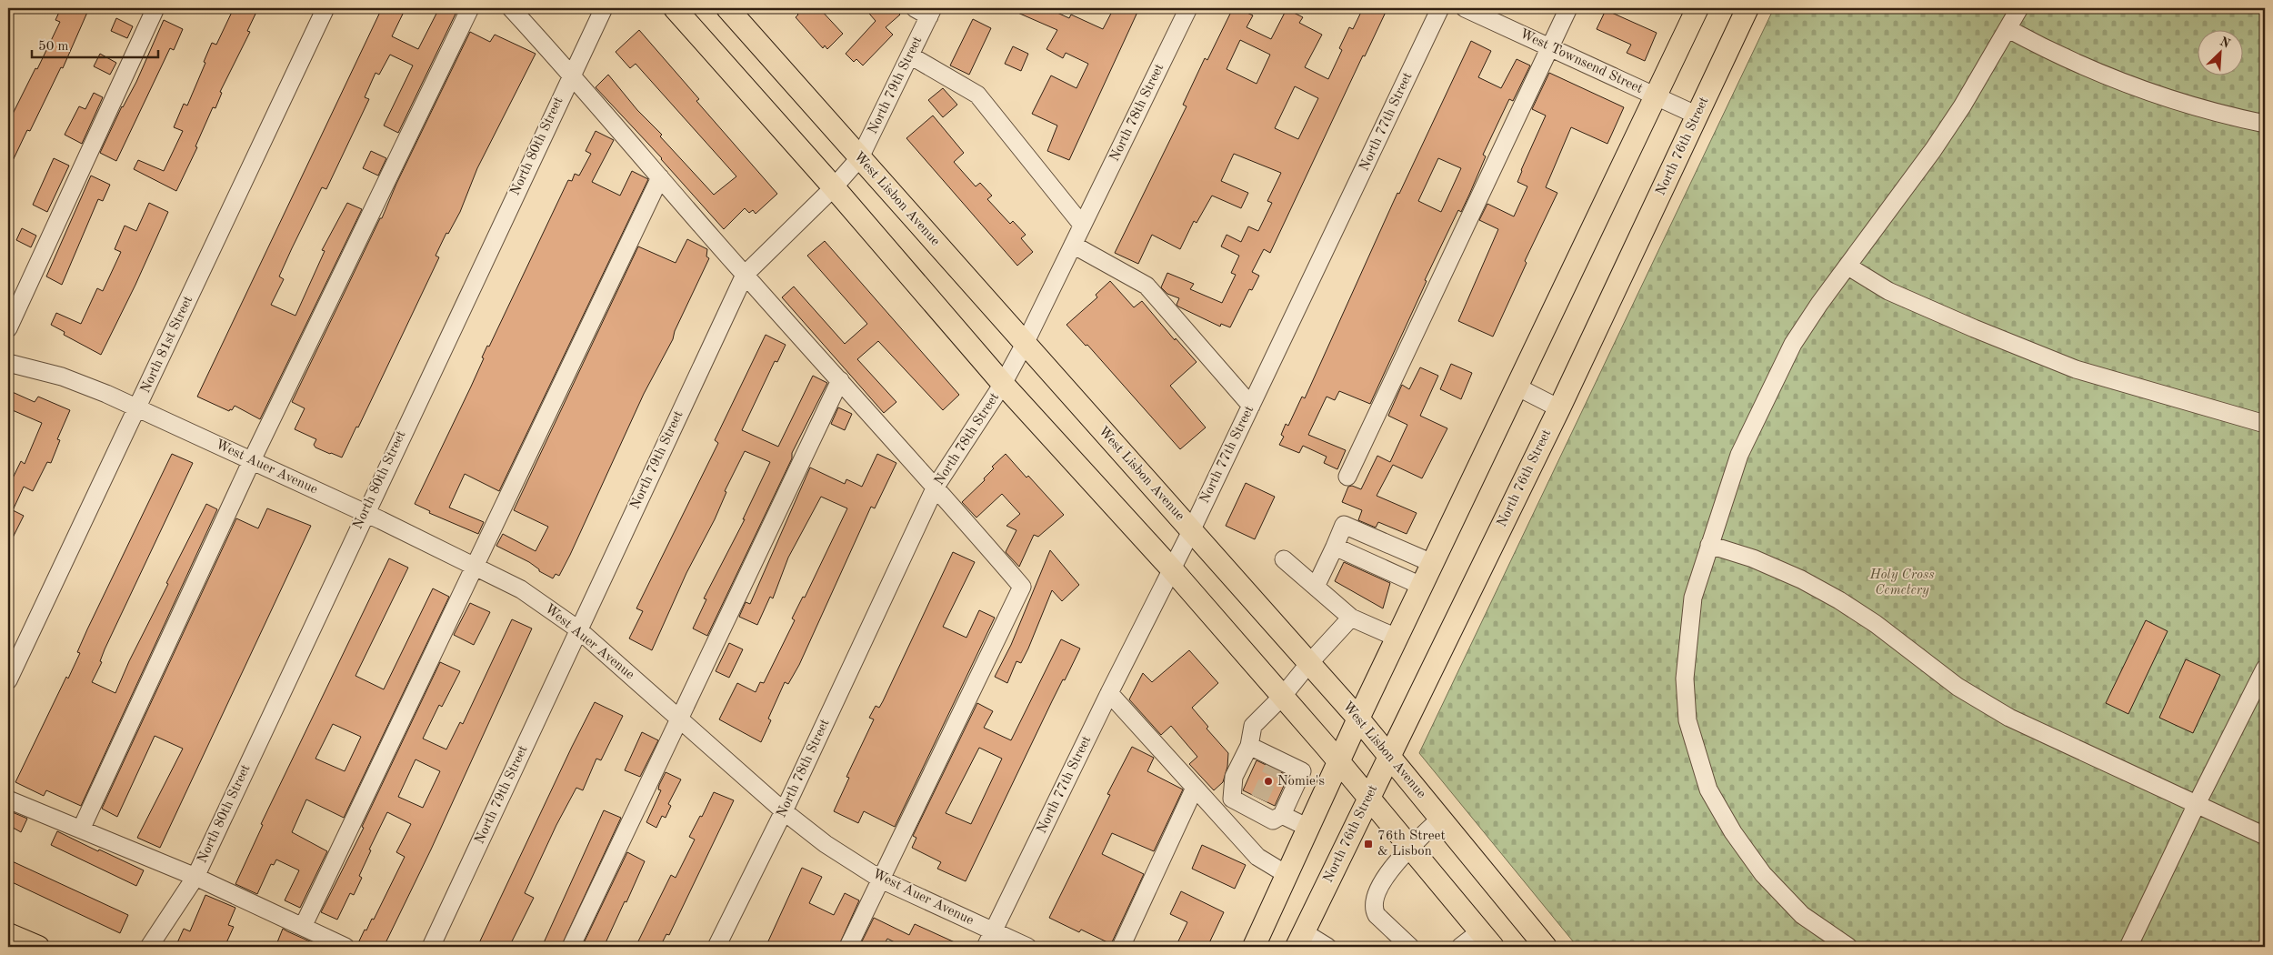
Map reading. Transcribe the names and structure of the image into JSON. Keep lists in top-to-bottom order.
{
  "streets": {
    "main road": ["North 76th Street", "West Lisbon Avenue"],
    "street": [
      "West Townsend Street",
      "North 79th Street",
      "North 78th Street",
      "North 77th Street",
      "North 80th Street",
      "North 81st Street",
      "West Auer Avenue"
    ]
  },
  "crossings": [
    ["West Townsend Street", "North 76th Street"],
    ["North 79th Street", "West Lisbon Avenue"],
    ["North 79th Street", "West Auer Avenue"],
    ["North 78th Street", "West Lisbon Avenue"],
    ["North 78th Street", "West Auer Avenue"],
    ["North 77th Street", "West Lisbon Avenue"],
    ["North 77th Street", "West Auer Avenue"],
    ["North 80th Street", "West Auer Avenue"],
    ["North 76th Street", "West Lisbon Avenue"],
    ["North 81st Street", "West Auer Avenue"]
  ],
  "parks": ["Holy Cross Cemetery"],
  "places": {
    "other": ["Nomie's"],
    "transit": ["76th Street & Lisbon"]
  },
  "scale_bar": "50 m",
  "north": "top right"
}
